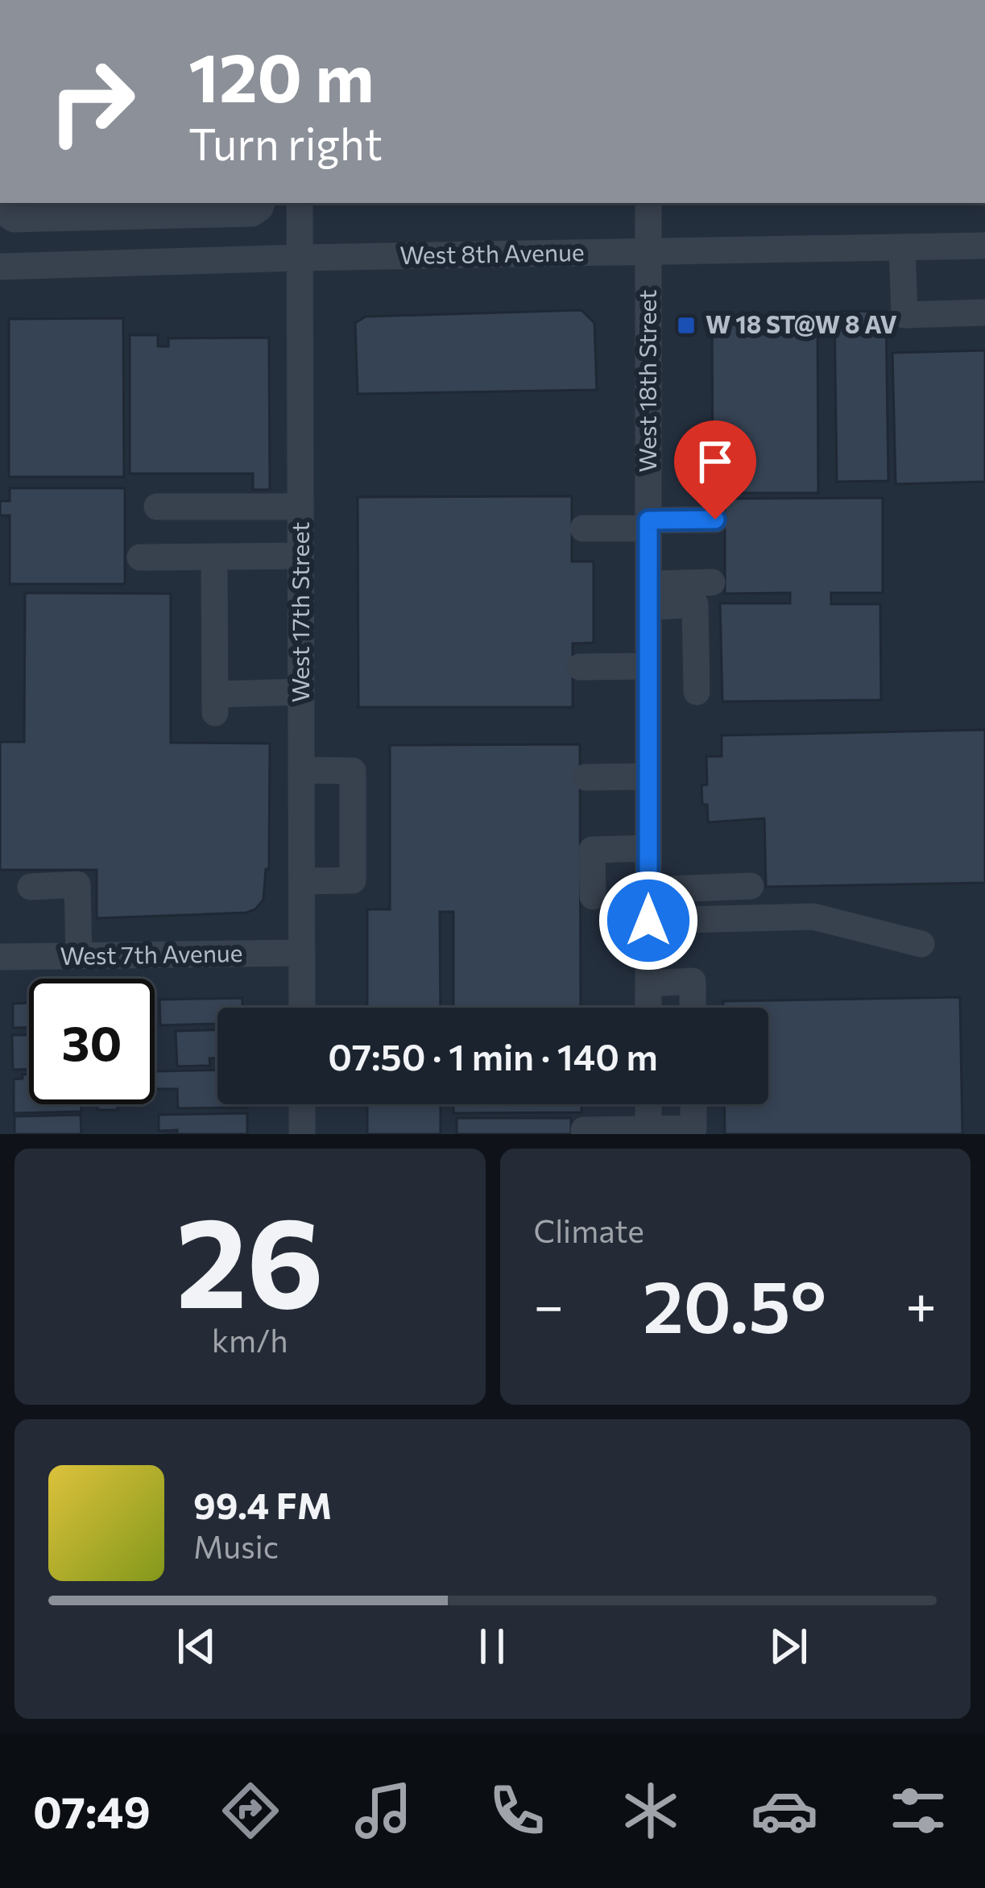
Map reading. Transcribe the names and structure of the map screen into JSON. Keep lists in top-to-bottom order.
{
  "streets": {
    "street": [
      "West 8th Avenue",
      "West 18th Street",
      "West 17th Street",
      "West 7th Avenue"
    ]
  },
  "crossings": [
    ["West 8th Avenue", "West 18th Street"],
    ["West 8th Avenue", "West 17th Street"],
    ["West 17th Street", "West 7th Avenue"]
  ],
  "places": {
    "transit": ["W 18 ST@W 8 AV"]
  },
  "page": {
    "turn": ["120 m", "Turn right"],
    "limit": "30",
    "trip": "07:50 · 1 min · 140 m",
    "tile": [
      ["26", "km/h"],
      "Climate"
    ],
    "heat": ["−", "20.5°", "+"],
    "song": ["99.4 FM", "Music"],
    "tabs": "07:49"
  }
}
